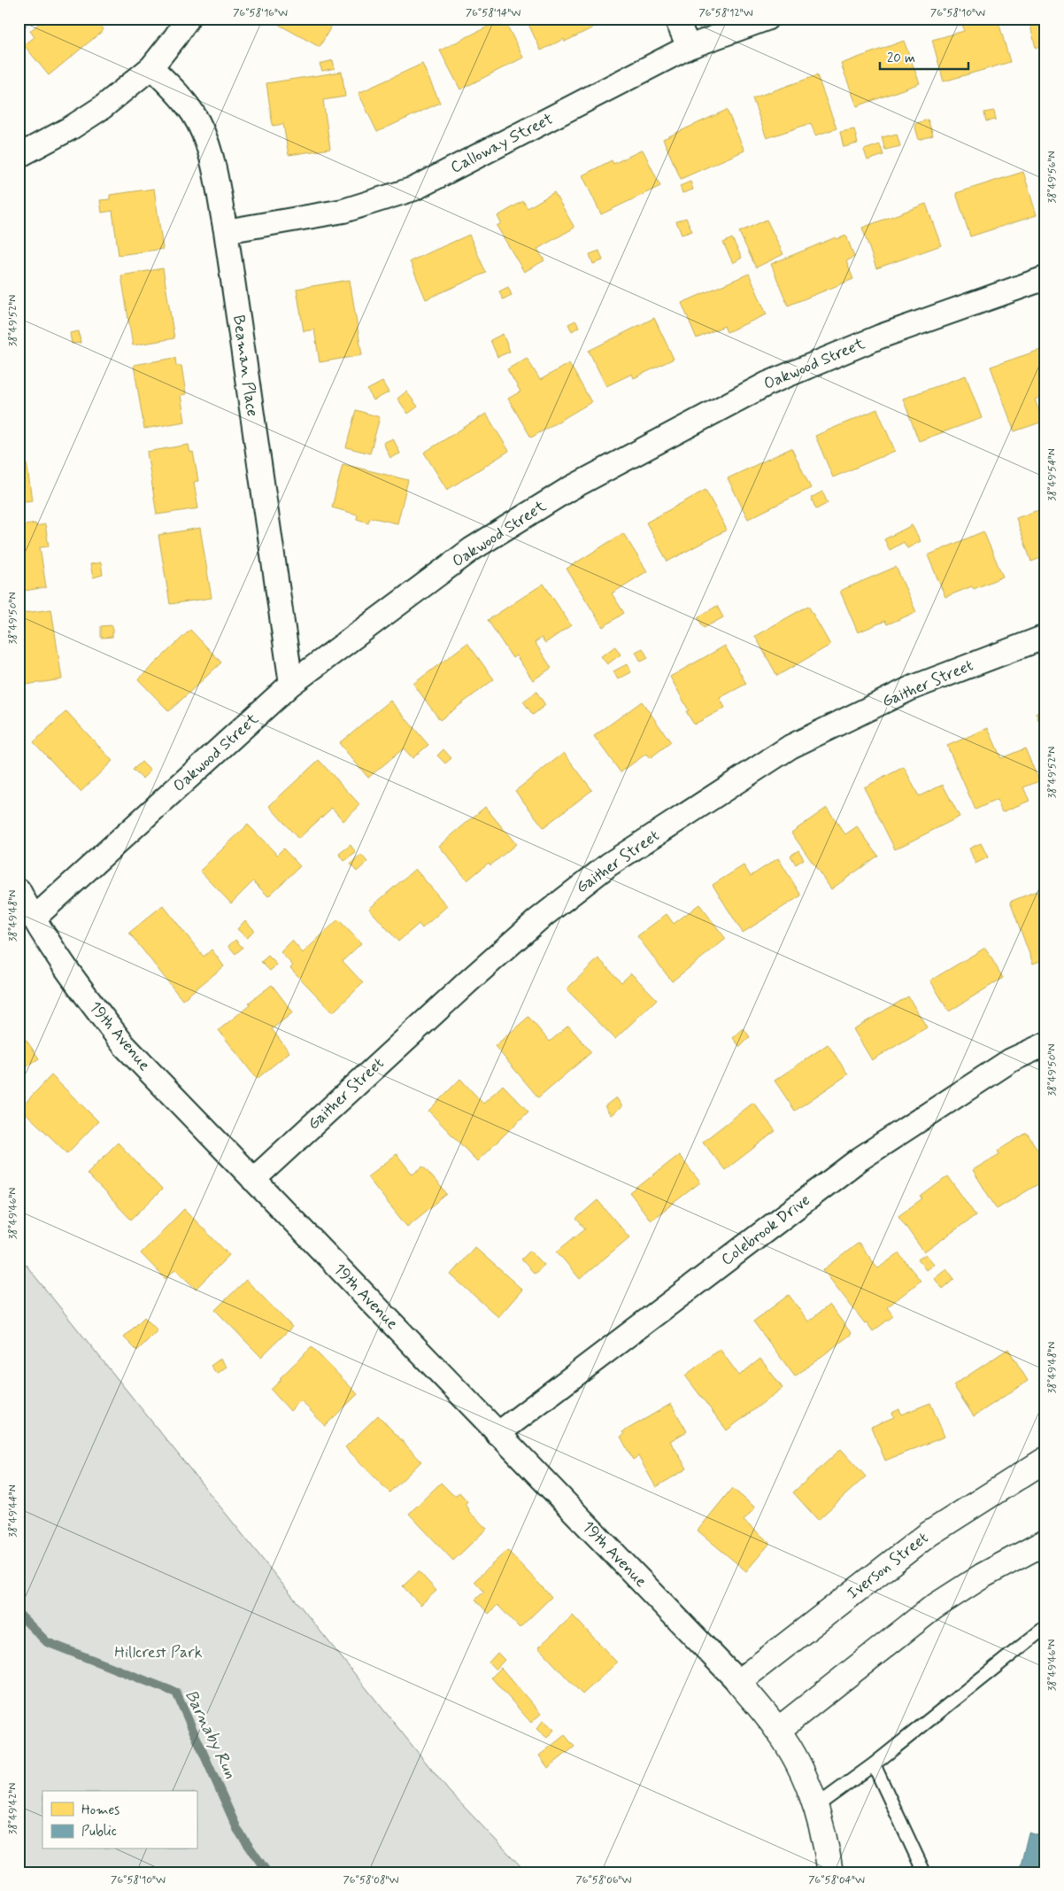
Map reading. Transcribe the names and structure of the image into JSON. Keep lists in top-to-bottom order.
{
  "streets": {
    "main road": ["Iverson Street"],
    "street": [
      "Calloway Street",
      "Oakwood Street",
      "Beaman Place",
      "Gaither Street",
      "19th Avenue",
      "Colebrook Drive"
    ]
  },
  "crossings": [
    ["Calloway Street", "Beaman Place"],
    ["Oakwood Street", "Beaman Place"],
    ["Oakwood Street", "19th Avenue"],
    ["Gaither Street", "19th Avenue"],
    ["19th Avenue", "Colebrook Drive"],
    ["19th Avenue", "Iverson Street"]
  ],
  "water": ["Barnaby Run"],
  "parks": ["Hillcrest Park"],
  "legend": ["Homes", "Public"],
  "scale_bar": "20 m",
  "coordinates": [
    "76°58'16\"W",
    "76°58'14\"W",
    "76°58'12\"W",
    "76°58'10\"W",
    "38°49'56\"N",
    "38°49'52\"N",
    "38°49'54\"N",
    "38°49'50\"N",
    "38°49'48\"N",
    "38°49'46\"N",
    "38°49'44\"N",
    "38°49'42\"N",
    "76°58'08\"W",
    "76°58'06\"W",
    "76°58'04\"W"
  ]
}
